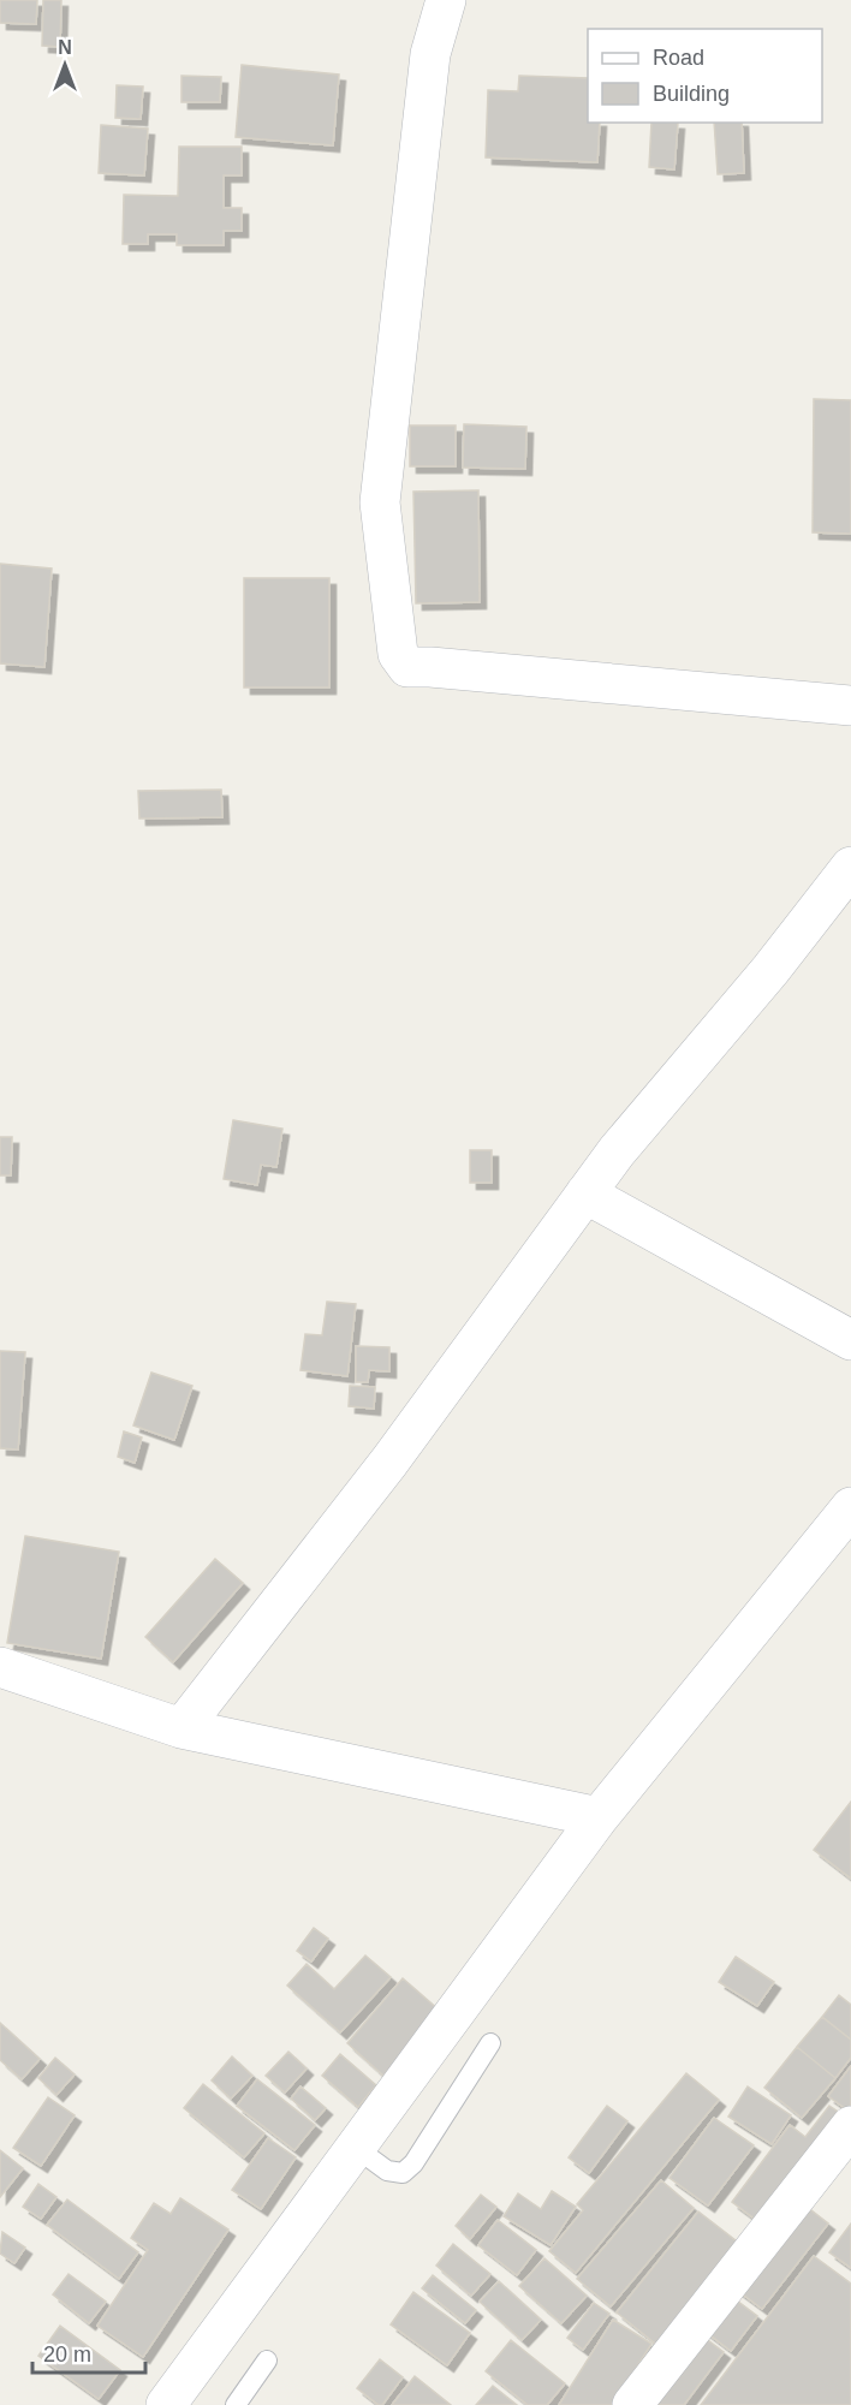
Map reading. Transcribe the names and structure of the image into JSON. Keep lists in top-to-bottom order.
{
  "legend": ["Road", "Building"],
  "scale_bar": "20 m",
  "north": "top"
}
